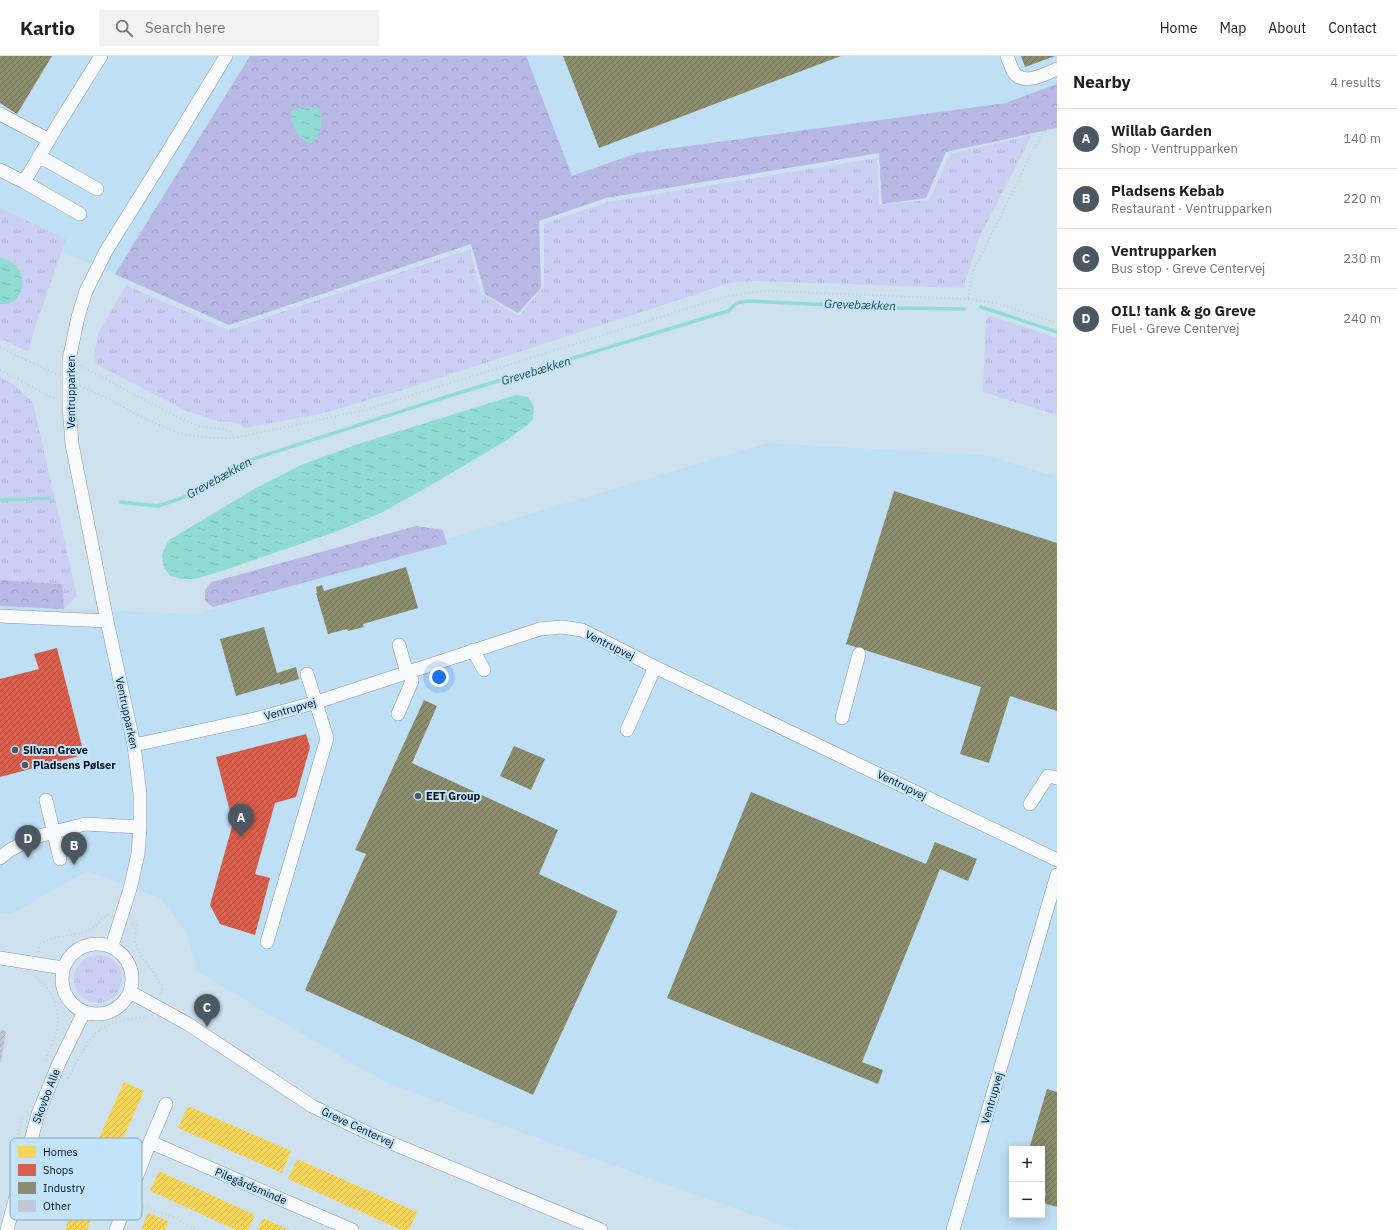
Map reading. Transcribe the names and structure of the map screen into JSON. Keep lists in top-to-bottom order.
{
  "streets": {
    "street": [
      "Ventrupparken",
      "Ventrupvej",
      "Skovbo Alle",
      "Greve Centervej",
      "Pilegårdsminde"
    ]
  },
  "crossings": [
    ["Ventrupparken", "Ventrupvej"],
    ["Ventrupparken", "Skovbo Alle"],
    ["Ventrupparken", "Greve Centervej"],
    ["Skovbo Alle", "Greve Centervej"]
  ],
  "water": ["Grevebækken"],
  "places": ["Silvan Greve", "Pladsens Pølser", "EET Group"],
  "legend": [
    "Homes",
    "Shops",
    "Industry",
    "Other"
  ],
  "page": {
    "header": "Kartio",
    "search": "Search here",
    "nav": [
      "Home",
      "Map",
      "About",
      "Contact"
    ],
    "heading": ["Nearby", "4 results"],
    "list": [
      {
        "mark": "A",
        "name": "Willab Garden",
        "note": "Shop · Ventrupparken",
        "value": "140 m"
      },
      {
        "mark": "B",
        "name": "Pladsens Kebab",
        "note": "Restaurant · Ventrupparken",
        "value": "220 m"
      },
      {
        "mark": "C",
        "name": "Ventrupparken",
        "note": "Bus stop · Greve Centervej",
        "value": "230 m"
      },
      {
        "mark": "D",
        "name": "OIL! tank & go Greve",
        "note": "Fuel · Greve Centervej",
        "value": "240 m"
      }
    ],
    "pins": [
      "A",
      "D",
      "B",
      "C"
    ],
    "map_buttons": ["+", "−"]
  }
}
